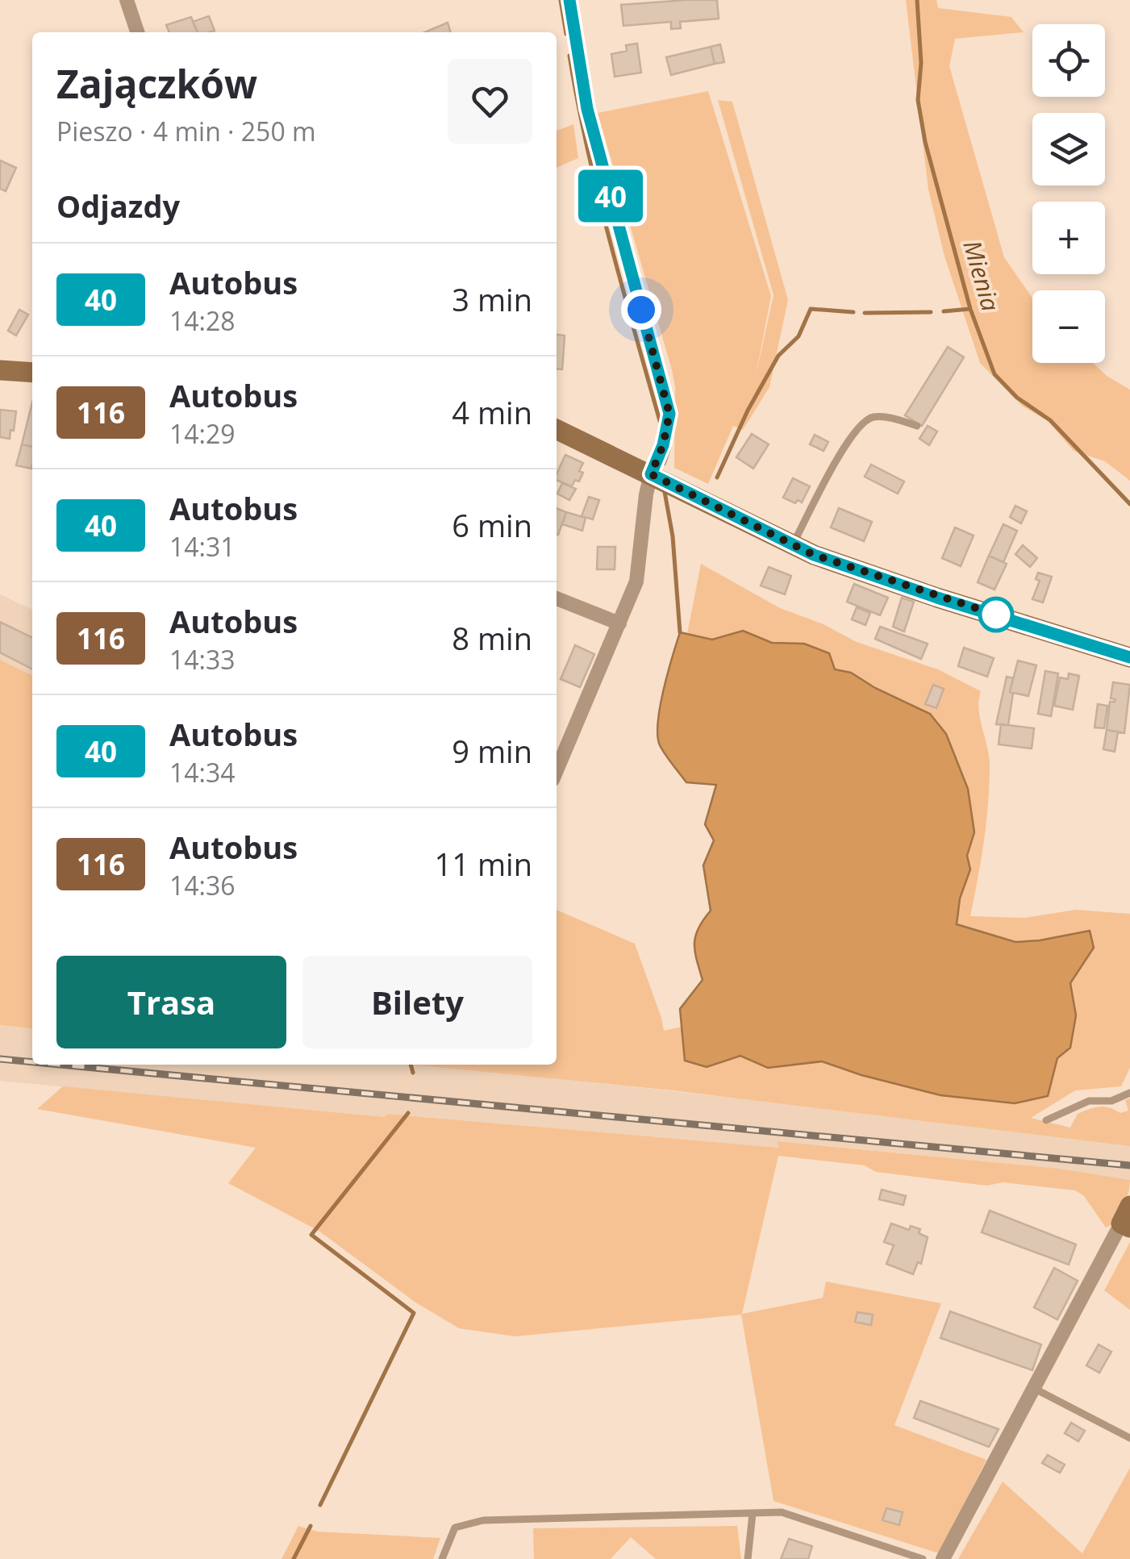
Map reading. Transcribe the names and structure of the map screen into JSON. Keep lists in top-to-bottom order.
{
  "water": ["Mienia"],
  "lines": ["bus line 40"],
  "page": {
    "on_map": "40",
    "map_buttons": ["+", "−"],
    "heading": [
      ["Zajączków", "Pieszo · 4 min · 250 m"],
      "Odjazdy"
    ],
    "list": [
      {
        "mark": "40",
        "name": "Autobus",
        "note": "14:28",
        "value": "3 min"
      },
      {
        "mark": "116",
        "name": "Autobus",
        "note": "14:29",
        "value": "4 min"
      },
      {
        "mark": "40",
        "name": "Autobus",
        "note": "14:31",
        "value": "6 min"
      },
      {
        "mark": "116",
        "name": "Autobus",
        "note": "14:33",
        "value": "8 min"
      },
      {
        "mark": "40",
        "name": "Autobus",
        "note": "14:34",
        "value": "9 min"
      },
      {
        "mark": "116",
        "name": "Autobus",
        "note": "14:36",
        "value": "11 min"
      }
    ],
    "buttons": ["Trasa", "Bilety"]
  }
}
